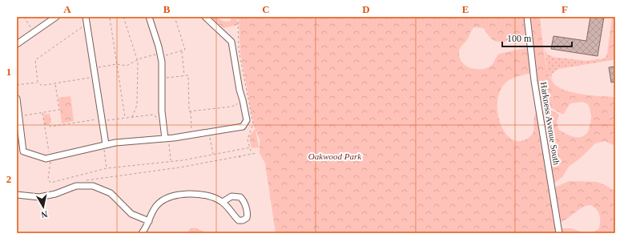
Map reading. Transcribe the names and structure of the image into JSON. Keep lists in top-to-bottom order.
{
  "streets": {
    "street": ["Harkness Avenue South"]
  },
  "parks": ["Oakwood Park"],
  "scale_bar": "100 m",
  "north": "bottom",
  "grid": {
    "columns": [
      "A",
      "B",
      "C",
      "D",
      "E",
      "F"
    ],
    "rows": ["1", "2"]
  }
}
